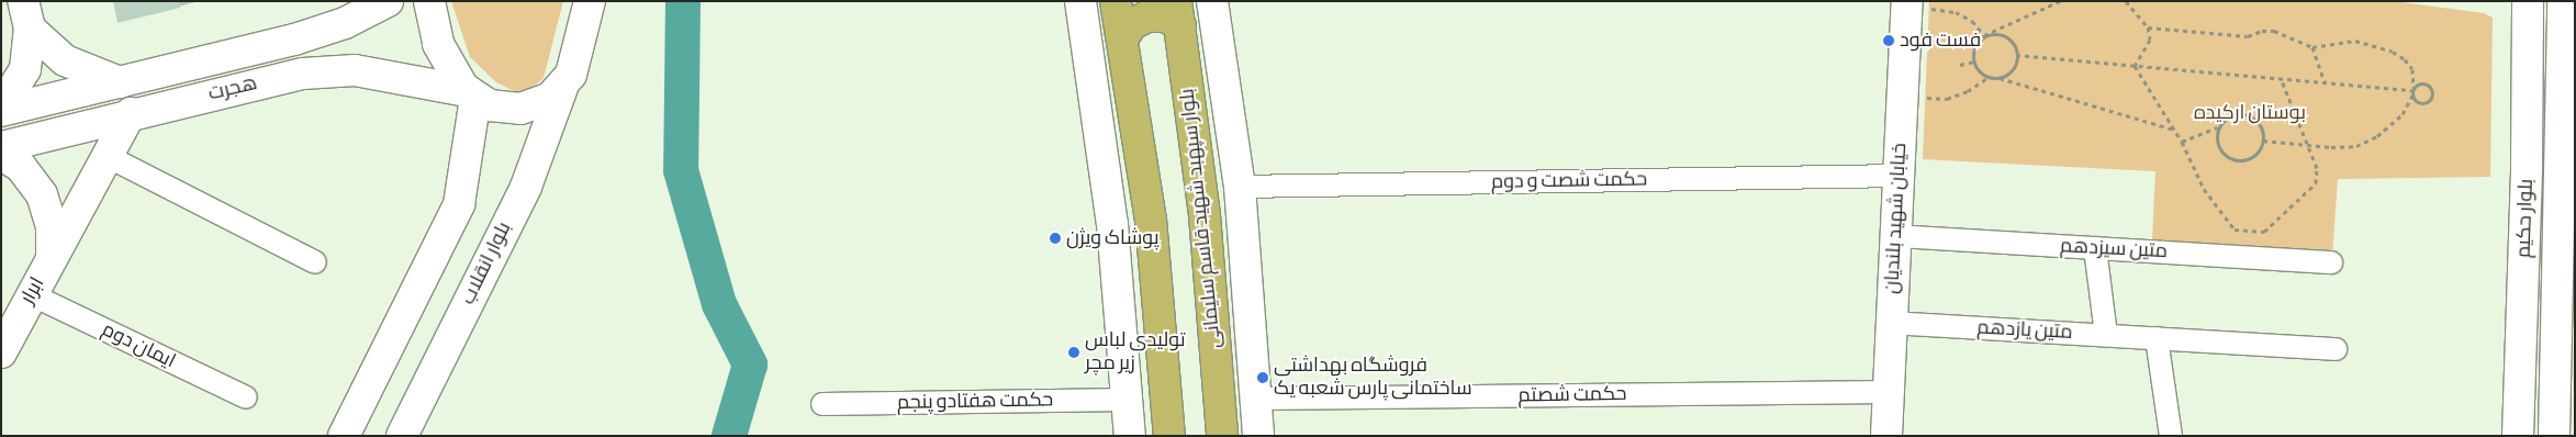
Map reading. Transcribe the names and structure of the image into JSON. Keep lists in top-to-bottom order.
{
  "streets": {
    "main road": [
      "هجرت",
      "بلوار سپهبد شهید قاسم سلیمانی",
      "خیابان شهید بلندیان",
      "بلوار حکیم",
      "بلوار انقلاب",
      "ابرار"
    ],
    "street": [
      "حکمت شصت و دوم",
      "متین سیزدهم",
      "متین یازدهم",
      "ایمان دوم",
      "حکمت شصتم",
      "حکمت هفتادو پنجم"
    ]
  },
  "crossings": [
    ["هجرت", "بلوار انقلاب"],
    ["هجرت", "ابرار"],
    ["حکمت شصت و دوم", "خیابان شهید بلندیان"],
    ["خیابان شهید بلندیان", "متین سیزدهم"],
    ["خیابان شهید بلندیان", "متین یازدهم"],
    ["خیابان شهید بلندیان", "حکمت شصتم"],
    ["ابرار", "ایمان دوم"]
  ],
  "parks": ["بوستان ارکیده"],
  "places": [
    "فست فود",
    "پوشاک ویژن",
    "تولیدی لباس زیر مچر",
    "فروشگاه بهداشتی ساختمانی پارس شعبه یک"
  ]
}
